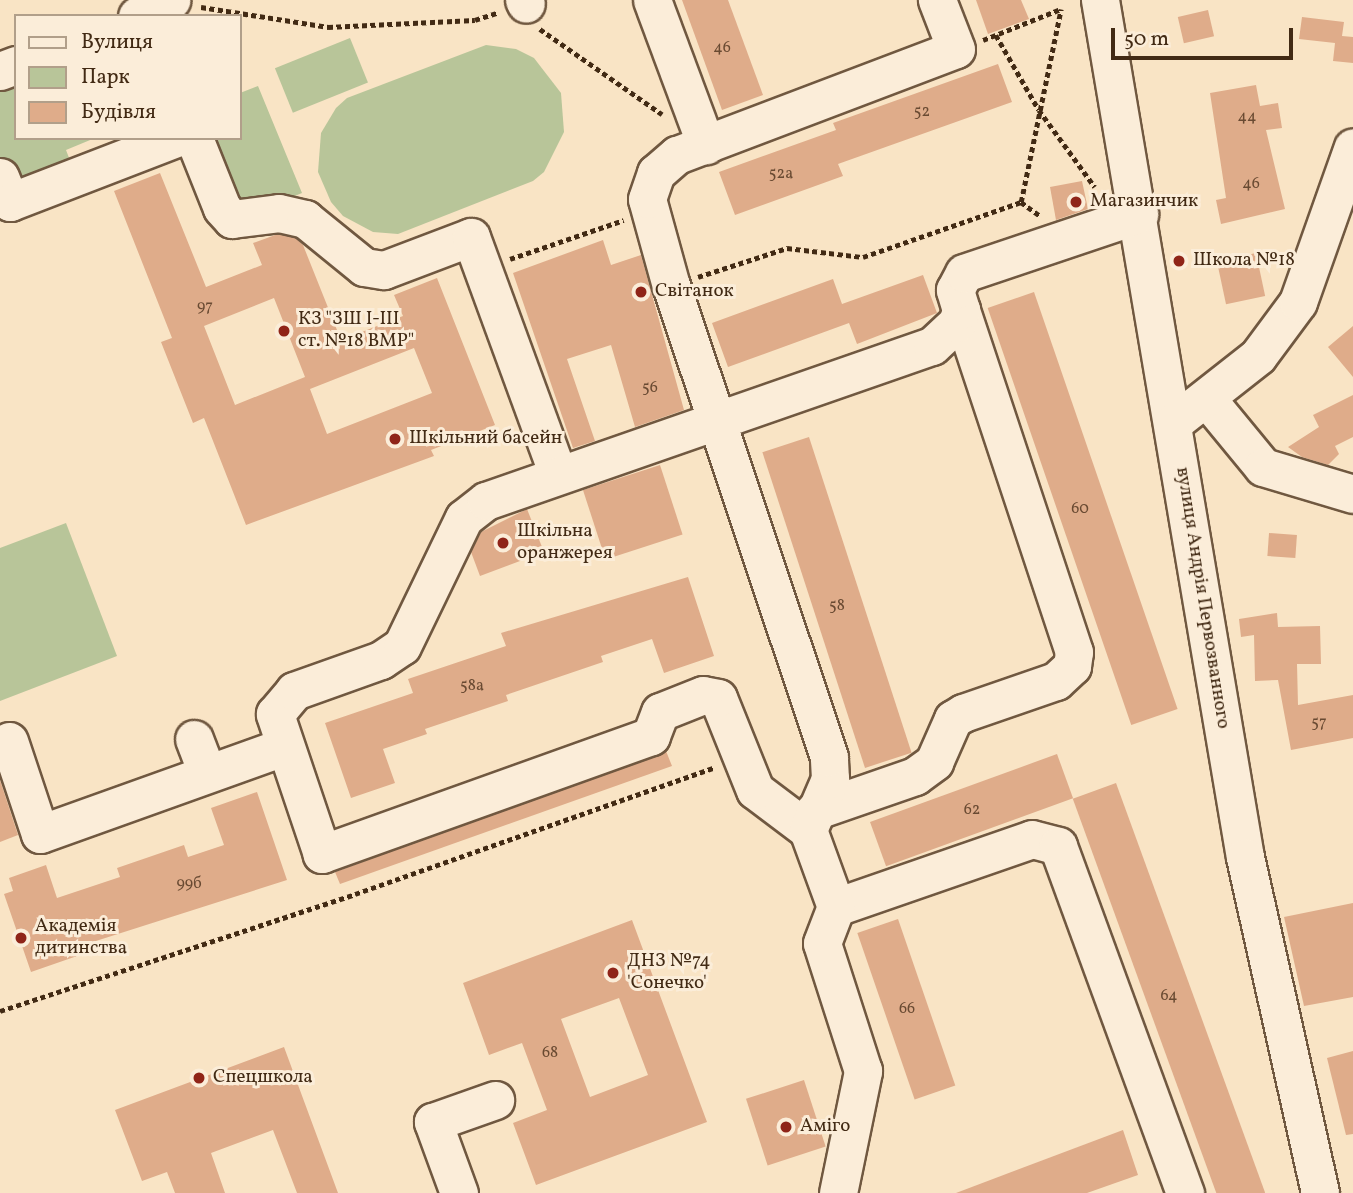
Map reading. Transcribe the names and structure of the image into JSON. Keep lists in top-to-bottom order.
{
  "streets": {
    "street": ["вулиця Андрія Первозванного"]
  },
  "places": [
    "Магазинчик",
    "Школа №18",
    "Світанок",
    "КЗ \"ЗШ І-ІІІ ст. №18 ВМР\"",
    "Шкільний басейн",
    "Шкільна оранжерея",
    "Академія дитинства",
    "ДНЗ №74 'Сонечко'",
    "Спецшкола",
    "Аміго"
  ],
  "house_numbers": [
    "46",
    "52",
    "44",
    "52а",
    "46",
    "97",
    "56",
    "60",
    "58",
    "58а",
    "57",
    "62",
    "99б",
    "64",
    "66",
    "68"
  ],
  "legend": ["Вулиця", "Парк", "Будівля"],
  "scale_bar": "50 m"
}
